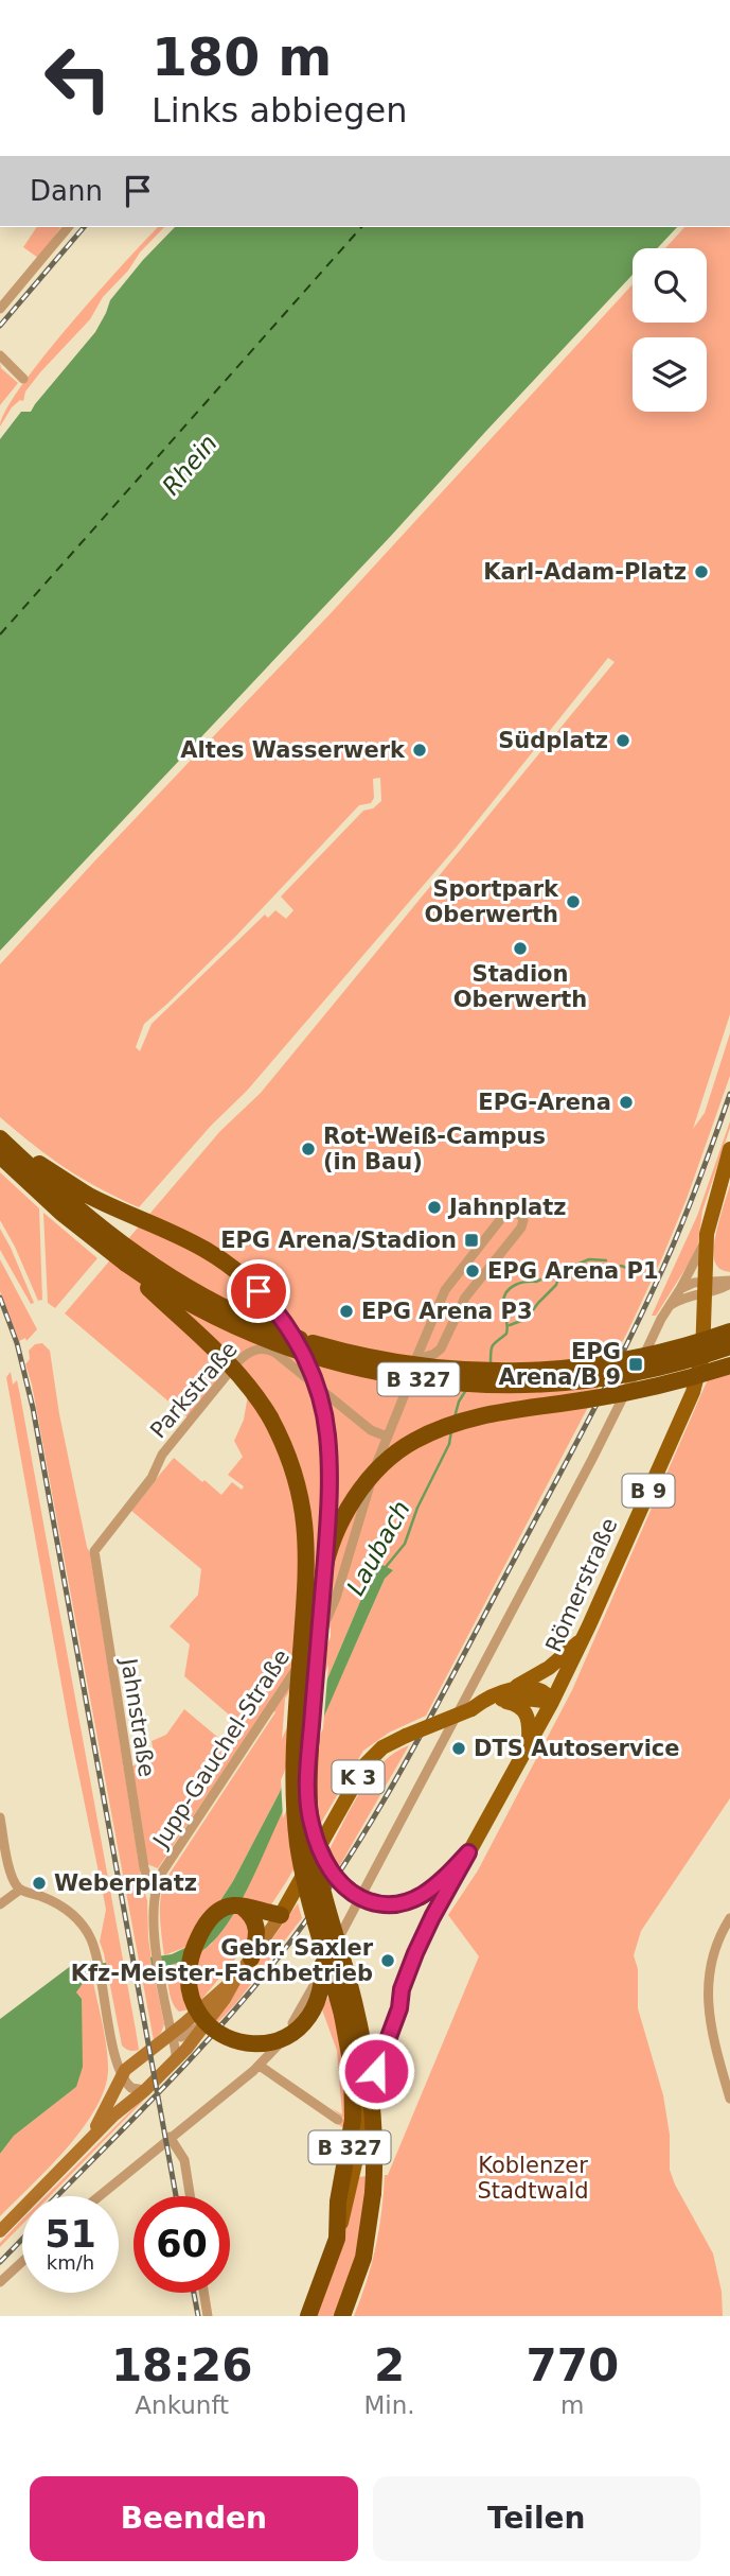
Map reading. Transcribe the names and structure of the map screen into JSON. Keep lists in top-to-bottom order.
{
  "streets": {
    "highway": ["B 327"],
    "main road": ["B 9", "Römerstraße", "K 3"],
    "street": ["Parkstraße", "Jahnstraße", "Jupp-Gauchel-Straße"]
  },
  "crossings": [
    ["B 327", "Römerstraße"],
    ["Parkstraße", "Jahnstraße"],
    ["Parkstraße", "Jupp-Gauchel-Straße"],
    ["Römerstraße", "K 3"],
    ["Jahnstraße", "Jupp-Gauchel-Straße"],
    ["Jupp-Gauchel-Straße", "K 3"]
  ],
  "water": ["Rhein", "Laubach"],
  "parks": ["Koblenzer Stadtwald"],
  "places": {
    "other": [
      "Karl-Adam-Platz",
      "Südplatz",
      "Altes Wasserwerk",
      "Sportpark Oberwerth",
      "Stadion Oberwerth",
      "EPG-Arena",
      "Rot-Weiß-Campus (in Bau)",
      "Jahnplatz",
      "EPG Arena P1",
      "EPG Arena P3",
      "DTS Autoservice",
      "Weberplatz",
      "Gebr. Saxler Kfz-Meister-Fachbetrieb"
    ],
    "transit": ["EPG Arena/Stadion", "EPG Arena/B 9"]
  },
  "page": {
    "turn": ["180 m", "Links abbiegen"],
    "then": "Dann",
    "speed": "51 km/h",
    "limit": "60",
    "eta": [
      "18:26",
      "Ankunft",
      "2",
      "Min.",
      "770",
      "m"
    ],
    "buttons": ["Beenden", "Teilen"]
  }
}
